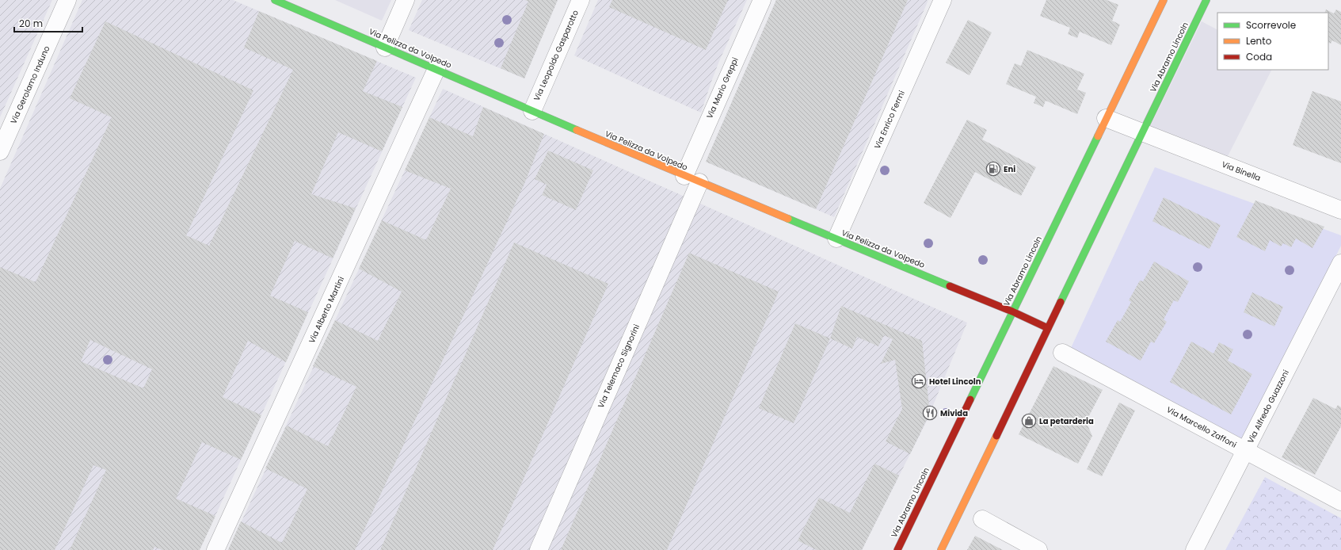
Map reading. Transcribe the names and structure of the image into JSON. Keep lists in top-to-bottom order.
{
  "streets": {
    "main road": ["Via Pelizza da Volpedo", "Via Abramo Lincoln"],
    "street": [
      "Via Leopoldo Gasparotto",
      "Via Gerolamo Induno",
      "Via Mario Greppi",
      "Via Enrico Fermi",
      "Via Binella",
      "Via Alberto Martini",
      "Via Telemaco Signorini",
      "Via Alfredo Guazzoni",
      "Via Marcello Zaffoni"
    ]
  },
  "crossings": [
    ["Via Pelizza da Volpedo", "Via Leopoldo Gasparotto"],
    ["Via Pelizza da Volpedo", "Via Abramo Lincoln"],
    ["Via Pelizza da Volpedo", "Via Mario Greppi"],
    ["Via Pelizza da Volpedo", "Via Enrico Fermi"],
    ["Via Pelizza da Volpedo", "Via Alberto Martini"],
    ["Via Pelizza da Volpedo", "Via Telemaco Signorini"],
    ["Via Abramo Lincoln", "Via Binella"],
    ["Via Mario Greppi", "Via Telemaco Signorini"],
    ["Via Alfredo Guazzoni", "Via Marcello Zaffoni"]
  ],
  "places": {
    "fuel station": ["Eni"],
    "hotel": ["Hotel Lincoln"],
    "restaurant": ["Mivida"],
    "shop": ["La petarderia"]
  },
  "legend": ["Scorrevole", "Lento", "Coda"],
  "scale_bar": "20 m"
}
